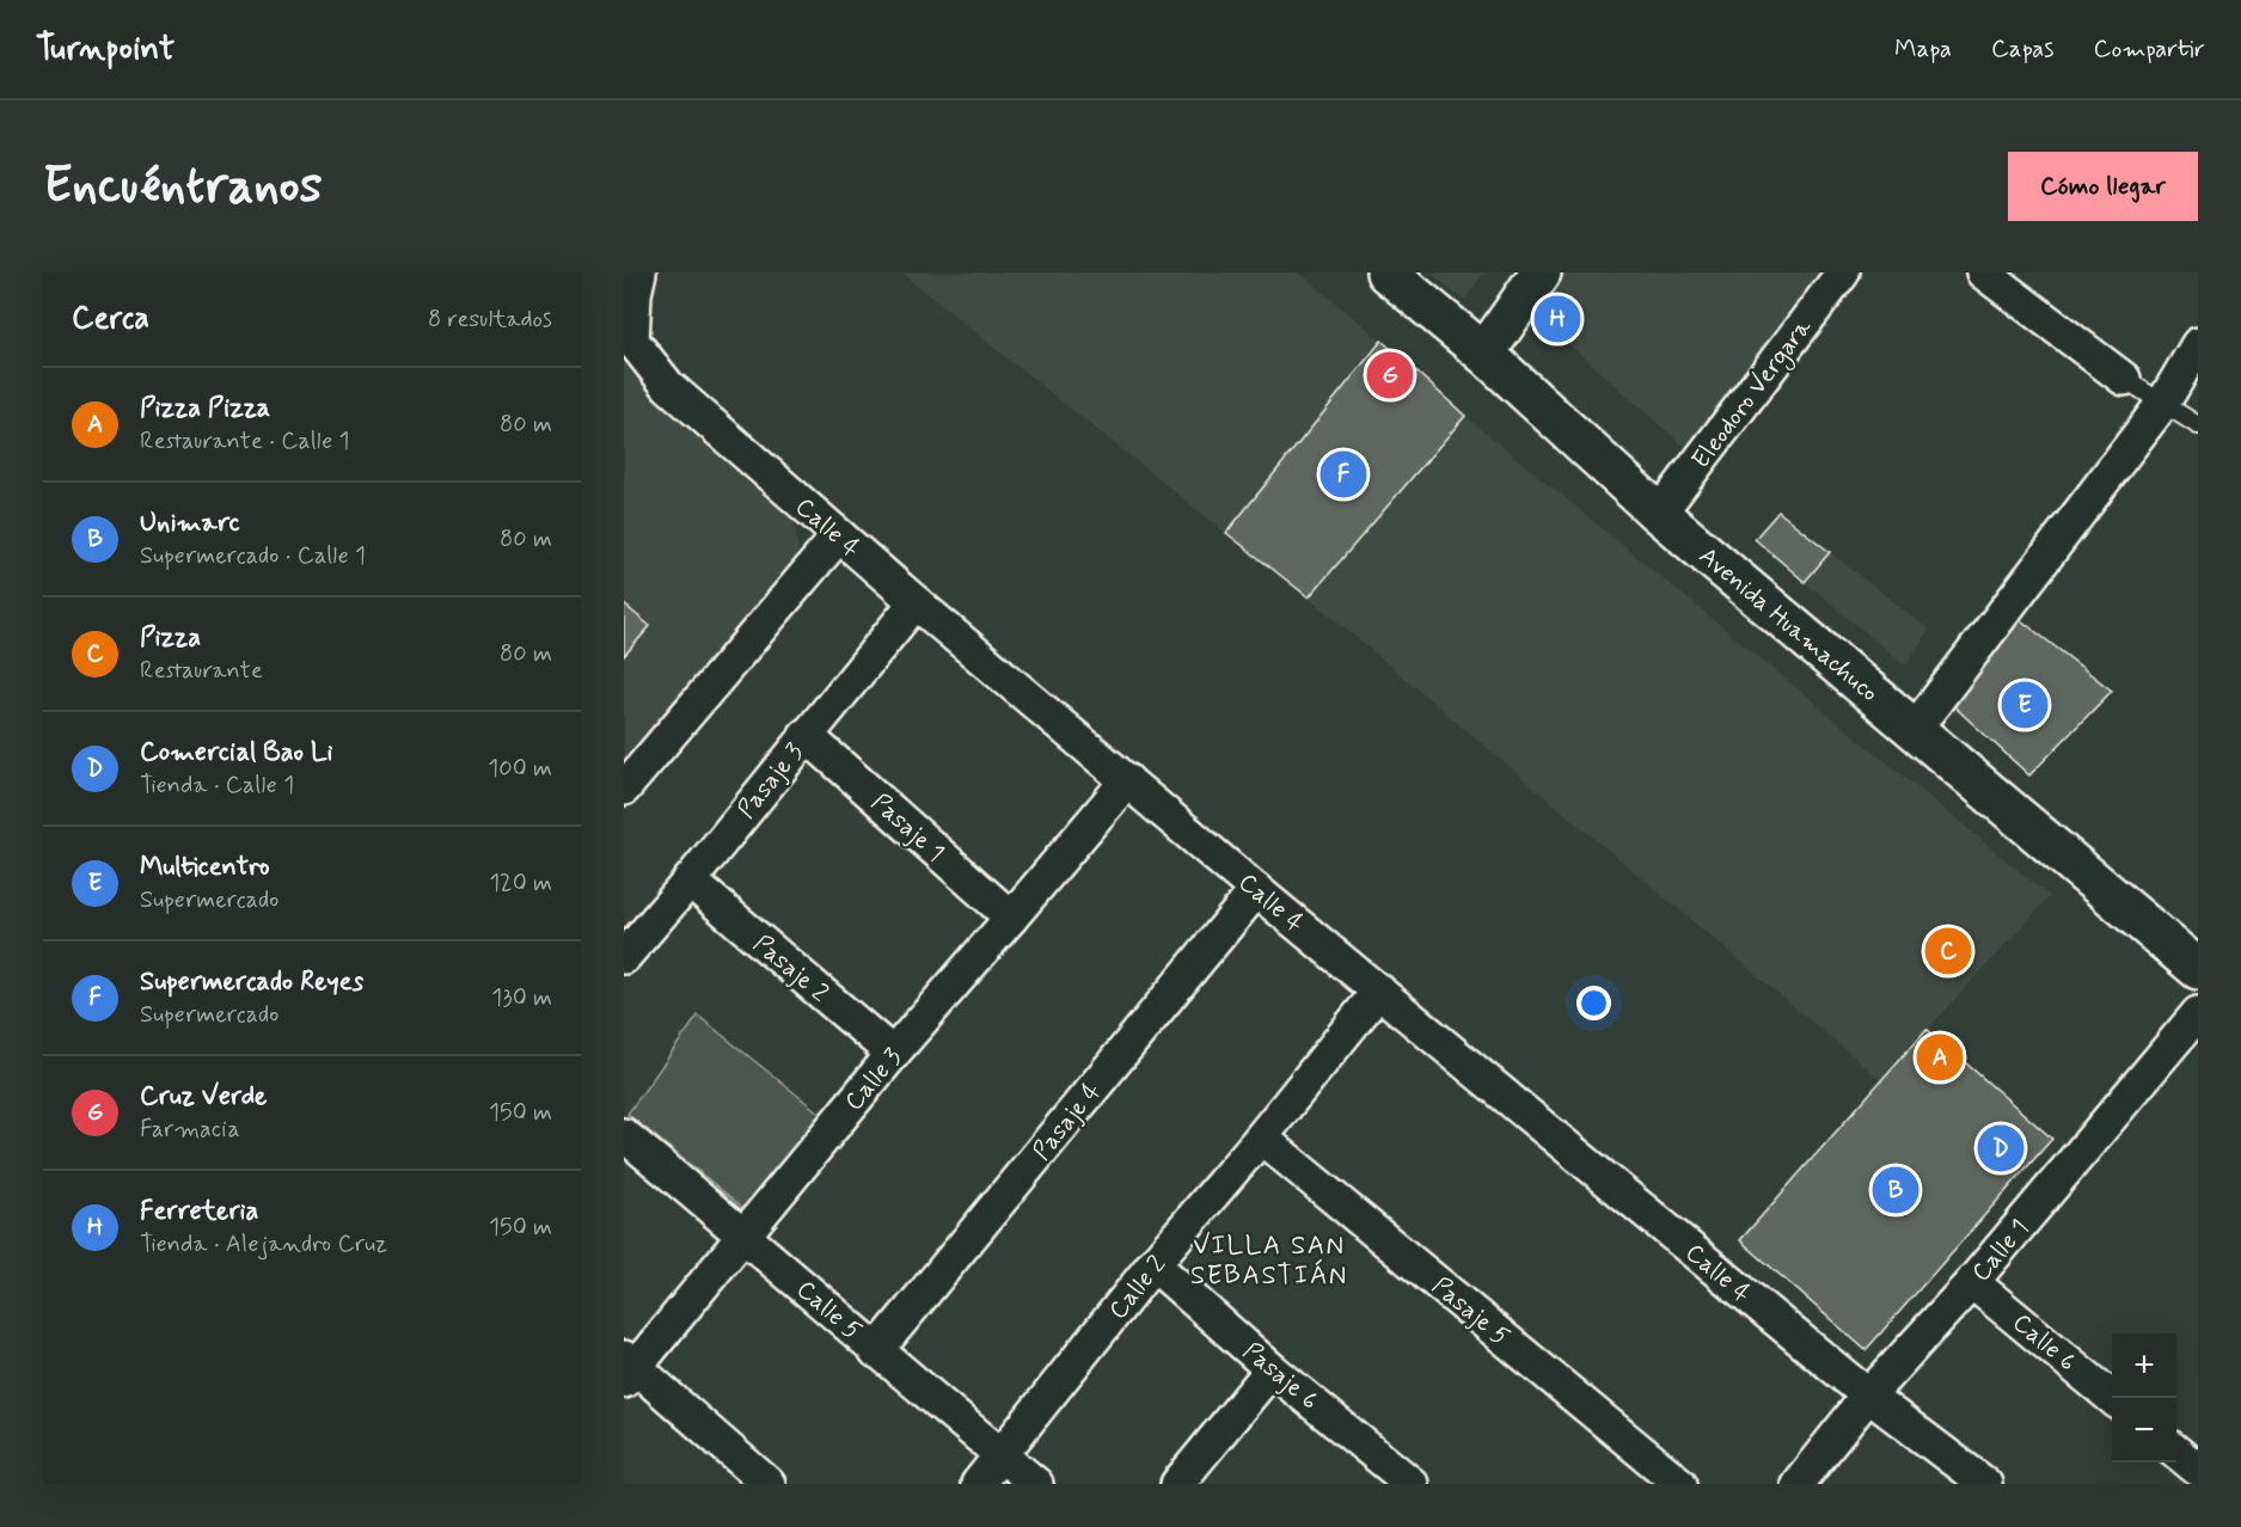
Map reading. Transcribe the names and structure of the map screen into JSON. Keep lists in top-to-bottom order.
{
  "streets": {
    "main road": ["Avenida Huamachuco"],
    "street": [
      "Eleodoro Vergara",
      "Calle 4",
      "Pasaje 3",
      "Pasaje 1",
      "Pasaje 2",
      "Calle 3",
      "Pasaje 4",
      "Calle 1",
      "Calle 2",
      "Calle 5",
      "Pasaje 5",
      "Calle 6",
      "Pasaje 6"
    ]
  },
  "crossings": [
    ["Eleodoro Vergara", "Avenida Huamachuco"],
    ["Calle 4", "Pasaje 3"],
    ["Calle 4", "Calle 3"],
    ["Calle 4", "Pasaje 4"],
    ["Calle 4", "Calle 1"],
    ["Calle 4", "Calle 2"],
    ["Pasaje 3", "Pasaje 1"],
    ["Pasaje 3", "Pasaje 2"],
    ["Pasaje 1", "Calle 3"],
    ["Pasaje 2", "Calle 3"],
    ["Calle 3", "Calle 5"],
    ["Pasaje 4", "Calle 5"],
    ["Calle 1", "Calle 6"],
    ["Calle 2", "Calle 5"],
    ["Calle 2", "Pasaje 5"],
    ["Calle 2", "Pasaje 6"]
  ],
  "districts": ["VILLA SAN SEBASTIÁN"],
  "page": {
    "header": "Turnpoint",
    "nav": ["Mapa", "Capas", "Compartir"],
    "buttons": "Cómo llegar",
    "title": "Encuéntranos",
    "heading": ["Cerca", "8 resultados"],
    "pins": [
      "H",
      "G",
      "F",
      "E",
      "C",
      "A",
      "D",
      "B"
    ],
    "list": [
      {
        "mark": "A",
        "name": "Pizza Pizza",
        "note": "Restaurante · Calle 1",
        "value": "80 m"
      },
      {
        "mark": "B",
        "name": "Unimarc",
        "note": "Supermercado · Calle 1",
        "value": "80 m"
      },
      {
        "mark": "C",
        "name": "Pizza",
        "note": "Restaurante",
        "value": "80 m"
      },
      {
        "mark": "D",
        "name": "Comercial Bao Li",
        "note": "Tienda · Calle 1",
        "value": "100 m"
      },
      {
        "mark": "E",
        "name": "Multicentro",
        "note": "Supermercado",
        "value": "120 m"
      },
      {
        "mark": "F",
        "name": "Supermercado Reyes",
        "note": "Supermercado",
        "value": "130 m"
      },
      {
        "mark": "G",
        "name": "Cruz Verde",
        "note": "Farmacia",
        "value": "150 m"
      },
      {
        "mark": "H",
        "name": "Ferreteria",
        "note": "Tienda · Alejandro Cruz",
        "value": "150 m"
      }
    ],
    "map_buttons": ["+", "−"]
  }
}
